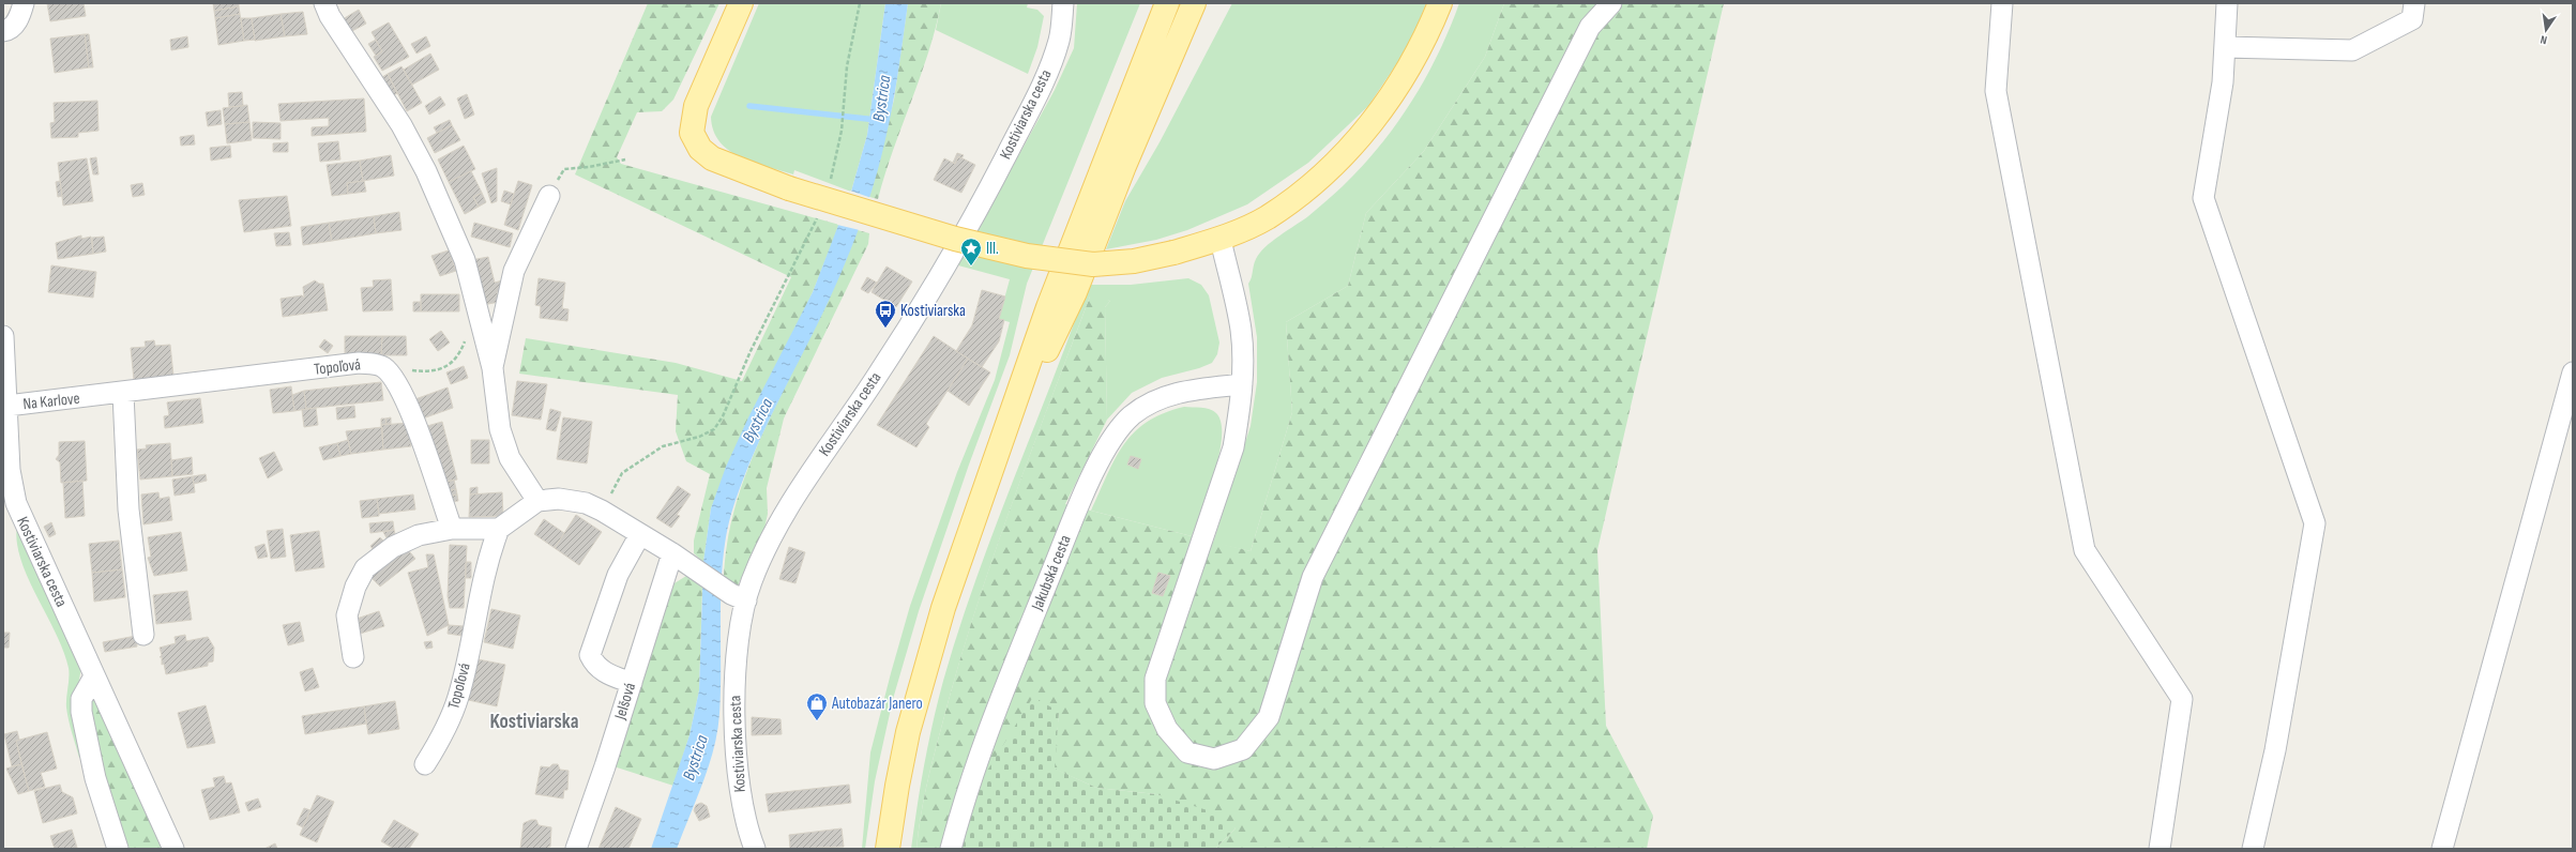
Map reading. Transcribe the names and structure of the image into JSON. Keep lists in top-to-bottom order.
{
  "streets": {
    "street": [
      "Kostiviarska cesta",
      "Topoľová",
      "Na Karlove",
      "Jakubská cesta",
      "Jelšová"
    ]
  },
  "crossings": [
    ["Kostiviarska cesta", "Na Karlove"],
    ["Topoľová", "Na Karlove"]
  ],
  "districts": ["Kostiviarska"],
  "water": ["Bystrica"],
  "places": {
    "place": ["III."],
    "bus stop": ["Kostiviarska"],
    "shop": ["Autobazár Janero"]
  },
  "north": "bottom"
}
